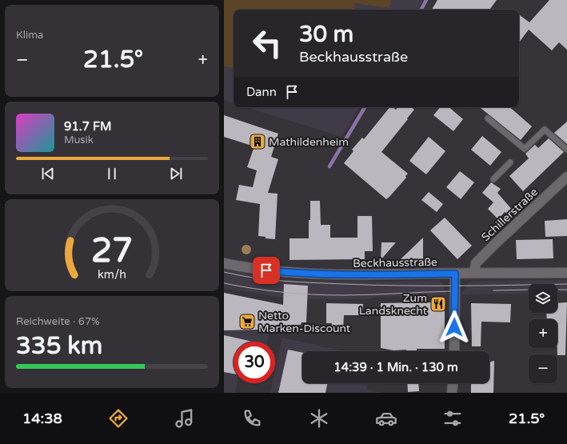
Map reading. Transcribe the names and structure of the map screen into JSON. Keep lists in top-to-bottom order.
{
  "streets": {
    "street": ["Schillerstraße", "Beckhausstraße"]
  },
  "crossings": [
    ["Schillerstraße", "Beckhausstraße"]
  ],
  "places": {
    "building": ["Mathildenheim"],
    "restaurant": ["Zum Landsknecht"],
    "supermarket": ["Netto Marken-Discount"]
  },
  "page": {
    "tile": [
      "Klima",
      ["Reichweite · 67%", "335 km"]
    ],
    "turn": ["30 m", "Beckhausstraße"],
    "heat": ["−", "21.5°", "+"],
    "then": "Dann",
    "song": ["91.7 FM", "Musik"],
    "map_buttons": ["+", "−"],
    "limit": "30",
    "trip": "14:39 · 1 Min. · 130 m",
    "tabs": ["14:38", "21.5°"],
    "gauge": ["27", "km/h"]
  }
}
